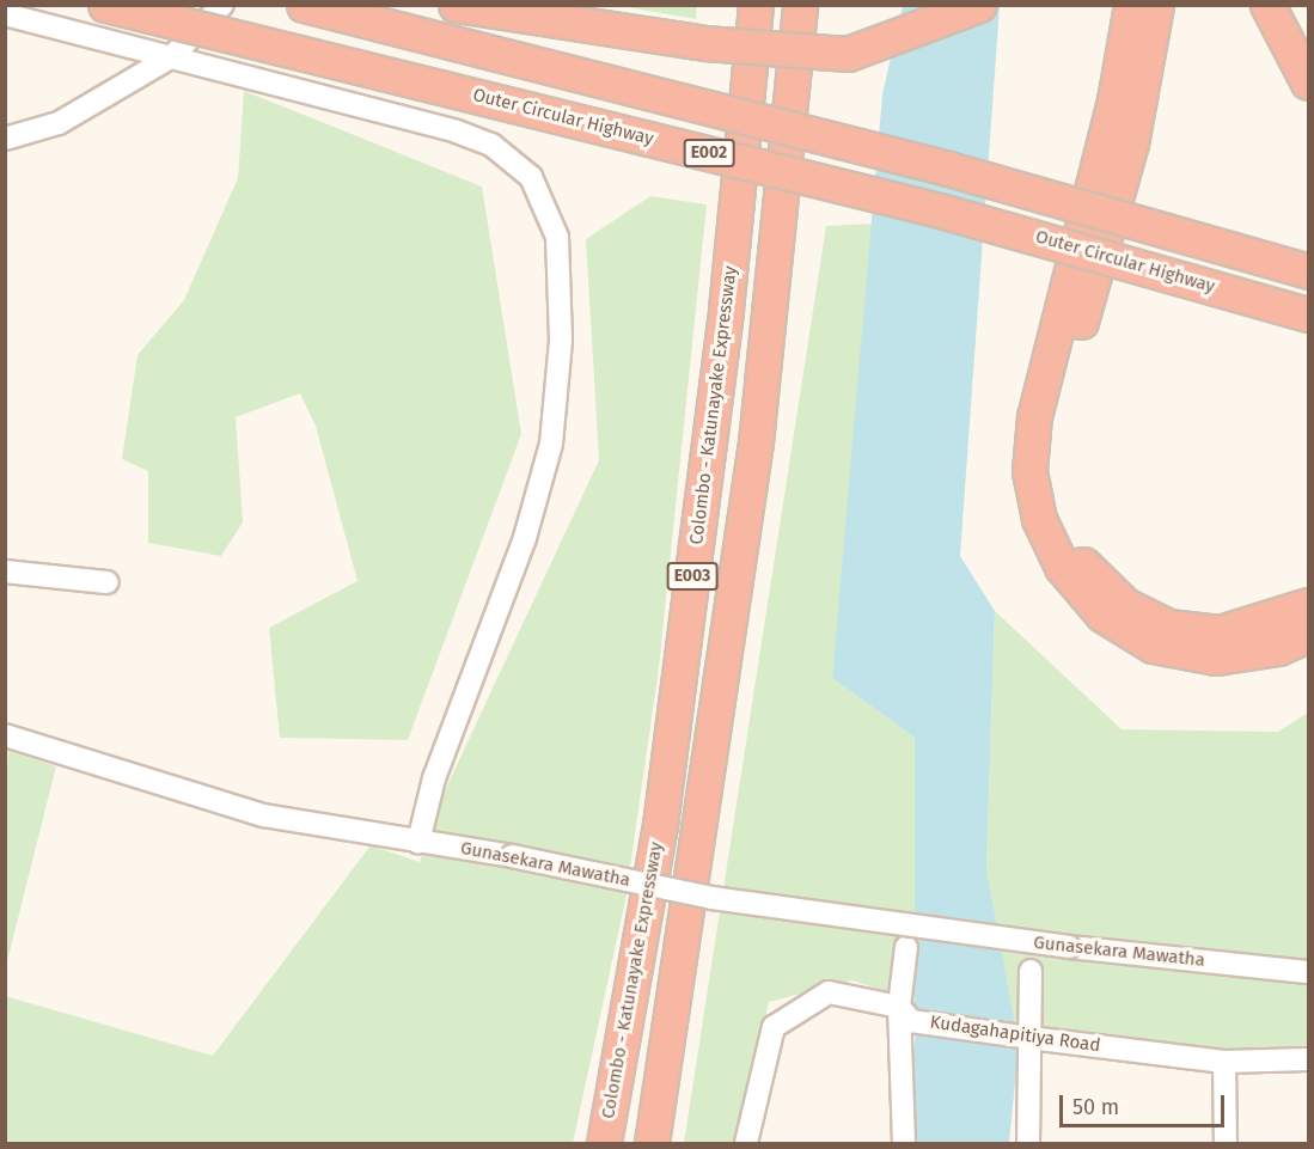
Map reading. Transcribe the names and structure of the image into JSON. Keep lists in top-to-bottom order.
{
  "streets": {
    "highway": [
      "Outer Circular Highway",
      "E002",
      "Colombo - Katunayake Expressway",
      "E003"
    ],
    "street": ["Gunasekara Mawatha", "Kudagahapitiya Road"]
  },
  "scale_bar": "50 m"
}
